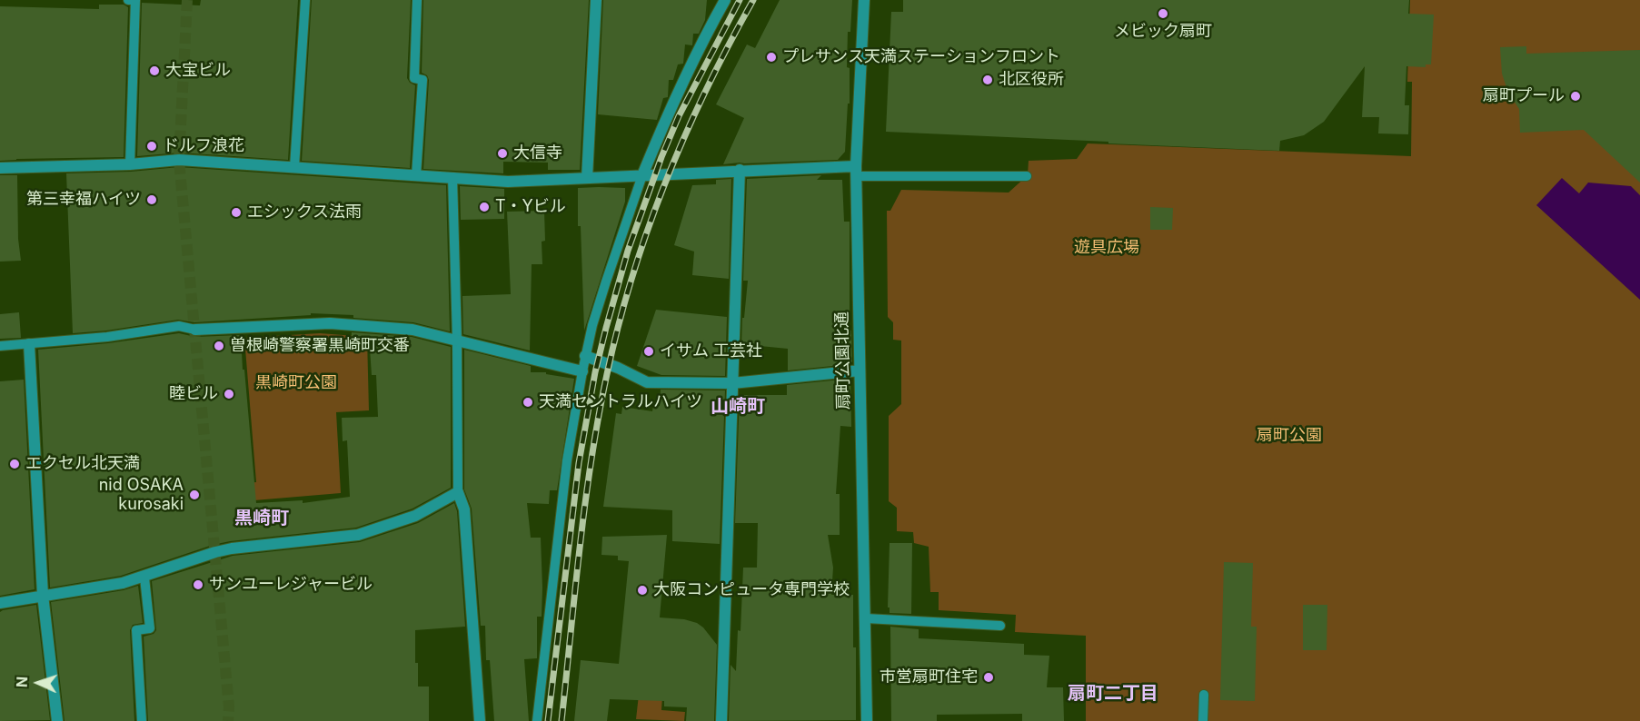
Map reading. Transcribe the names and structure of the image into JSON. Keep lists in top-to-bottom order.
{
  "streets": {
    "street": ["扇町公園北通"]
  },
  "districts": ["山崎町", "黒崎町", "扇町二丁目"],
  "parks": ["遊具広場", "黒崎町公園", "扇町公園"],
  "places": [
    "メビック扇町",
    "プレサンス天満ステーションフロント",
    "大宝ビル",
    "北区役所",
    "扇町プール",
    "ドルフ浪花",
    "大信寺",
    "第三幸福ハイツ",
    "T・Yビル",
    "エシックス法雨",
    "曽根崎警察署黒崎町交番",
    "イサム 工芸社",
    "睦ビル",
    "天満セントラルハイツ",
    "エクセル北天満",
    "nid OSAKA kurosaki",
    "サンユーレジャービル",
    "大阪コンピュータ専門学校",
    "市営扇町住宅"
  ],
  "north": "left"
}
